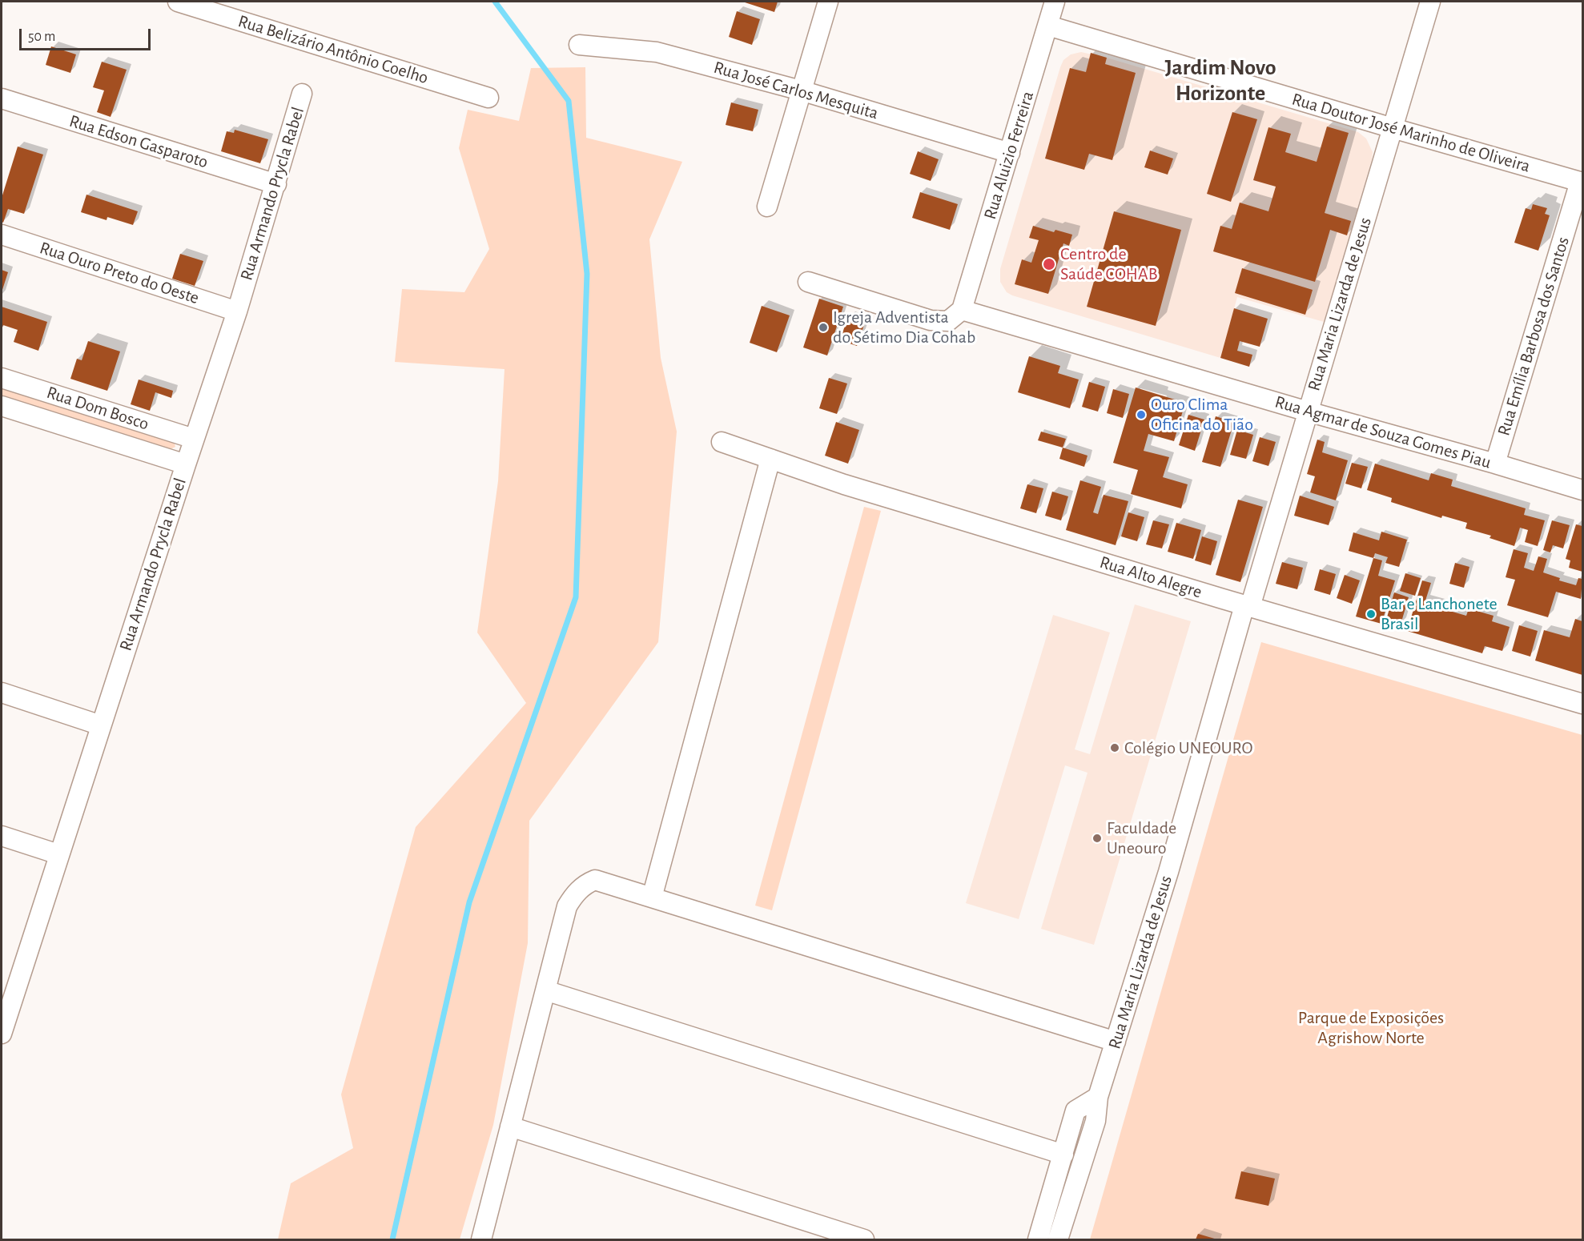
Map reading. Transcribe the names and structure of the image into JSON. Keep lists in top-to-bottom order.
{
  "streets": {
    "street": [
      "Rua Belizário Antônio Coelho",
      "Rua José Carlos Mesquita",
      "Rua Doutor José Marinho de Oliveira",
      "Rua Edson Gasparoto",
      "Rua Aluizio Ferreira",
      "Rua Armando Prycla Rabel",
      "Rua Ouro Preto do Oeste",
      "Rua Maria Lizarda de Jesus",
      "Rua Emília Barbosa dos Santos",
      "Rua Dom Bosco",
      "Rua Agmar de Souza Gomes Piau",
      "Rua Alto Alegre"
    ]
  },
  "crossings": [
    ["Rua José Carlos Mesquita", "Rua Aluizio Ferreira"],
    ["Rua Doutor José Marinho de Oliveira", "Rua Aluizio Ferreira"],
    ["Rua Doutor José Marinho de Oliveira", "Rua Maria Lizarda de Jesus"],
    ["Rua Doutor José Marinho de Oliveira", "Rua Emília Barbosa dos Santos"],
    ["Rua Edson Gasparoto", "Rua Armando Prycla Rabel"],
    ["Rua Aluizio Ferreira", "Rua Agmar de Souza Gomes Piau"],
    ["Rua Armando Prycla Rabel", "Rua Ouro Preto do Oeste"],
    ["Rua Armando Prycla Rabel", "Rua Dom Bosco"],
    ["Rua Maria Lizarda de Jesus", "Rua Agmar de Souza Gomes Piau"],
    ["Rua Maria Lizarda de Jesus", "Rua Alto Alegre"],
    ["Rua Emília Barbosa dos Santos", "Rua Agmar de Souza Gomes Piau"]
  ],
  "districts": ["Jardim Novo Horizonte"],
  "parks": ["Parque de Exposições Agrishow Norte"],
  "places": [
    "Centro de Saúde COHAB",
    "Igreja Adventista do Sétimo Dia Cohab",
    "Ouro Clima Oficina do Tião",
    "Bar e Lanchonete Brasil",
    "Colégio UNEOURO",
    "Faculdade Uneouro"
  ],
  "scale_bar": "50 m"
}
